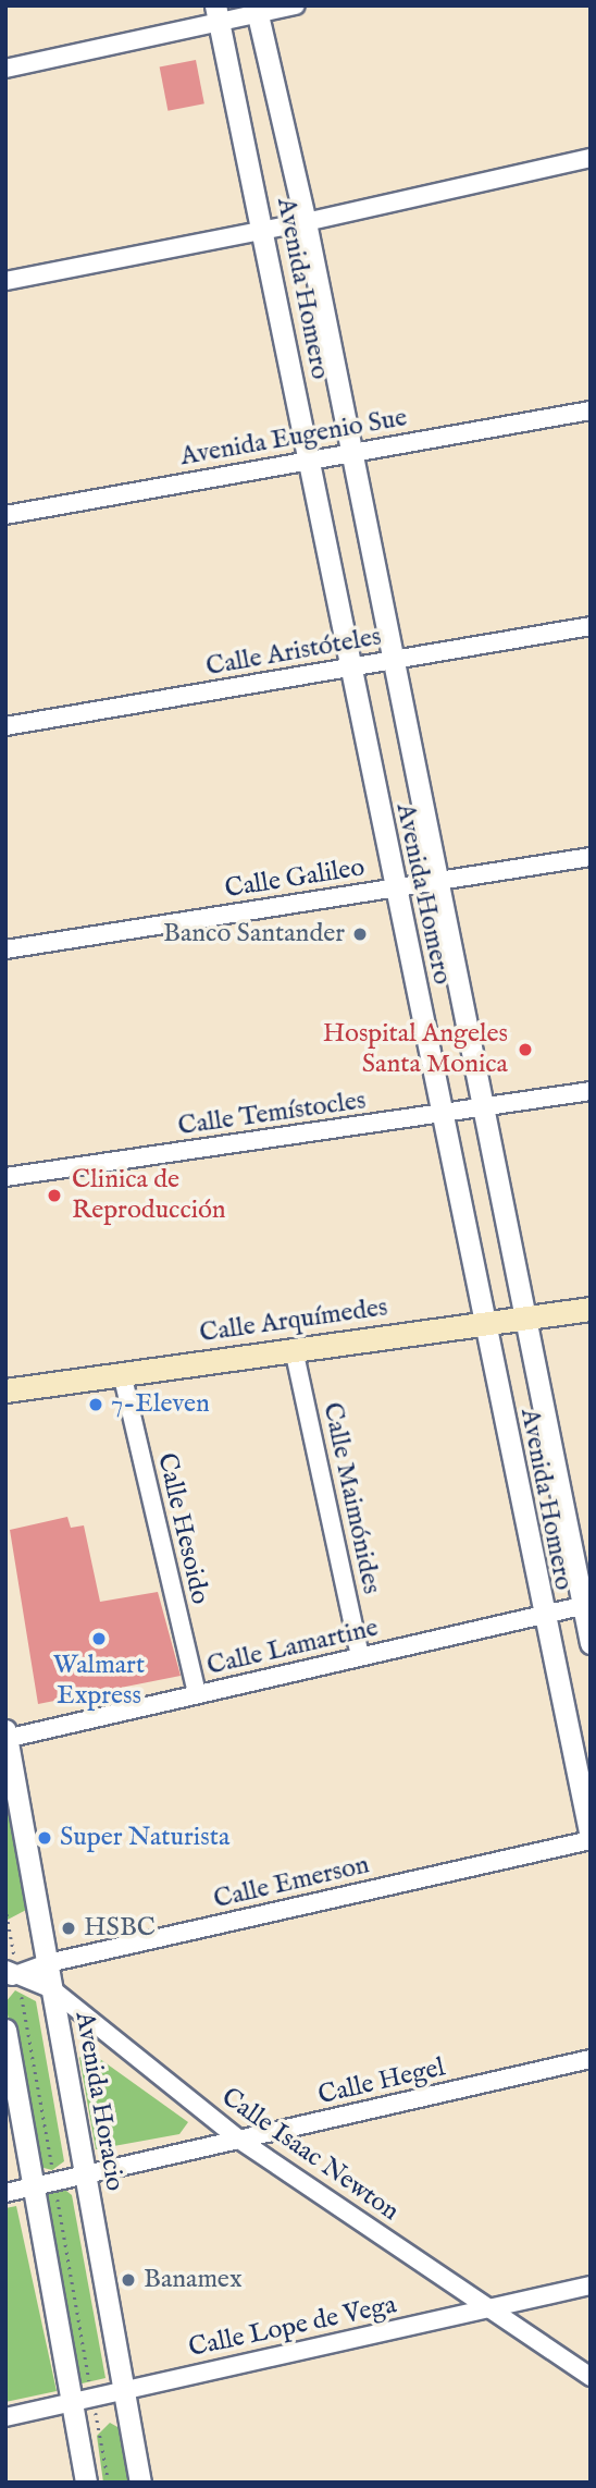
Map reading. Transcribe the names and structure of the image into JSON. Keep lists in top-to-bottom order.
{
  "streets": {
    "main road": ["Calle Arquímedes"],
    "street": [
      "Avenida Homero",
      "Avenida Eugenio Sue",
      "Calle Aristóteles",
      "Calle Galileo",
      "Calle Temístocles",
      "Calle Maimónides",
      "Calle Hesoido",
      "Calle Lamartine",
      "Calle Emerson",
      "Calle Hegel",
      "Avenida Horacio",
      "Calle Isaac Newton",
      "Calle Lope de Vega"
    ]
  },
  "crossings": [
    ["Avenida Homero", "Avenida Eugenio Sue"],
    ["Avenida Homero", "Calle Aristóteles"],
    ["Avenida Homero", "Calle Galileo"],
    ["Avenida Homero", "Calle Temístocles"],
    ["Avenida Homero", "Calle Arquímedes"],
    ["Avenida Homero", "Calle Lamartine"],
    ["Avenida Homero", "Calle Emerson"],
    ["Calle Arquímedes", "Calle Maimónides"],
    ["Calle Arquímedes", "Calle Hesoido"],
    ["Calle Maimónides", "Calle Lamartine"],
    ["Calle Hesoido", "Calle Lamartine"],
    ["Calle Lamartine", "Avenida Horacio"],
    ["Calle Emerson", "Avenida Horacio"],
    ["Calle Emerson", "Calle Isaac Newton"],
    ["Calle Hegel", "Avenida Horacio"],
    ["Calle Hegel", "Calle Isaac Newton"],
    ["Avenida Horacio", "Calle Isaac Newton"],
    ["Avenida Horacio", "Calle Lope de Vega"],
    ["Calle Isaac Newton", "Calle Lope de Vega"]
  ],
  "places": [
    "Banco Santander",
    "Hospital Angeles Santa Monica",
    "Clinica de Reproducción",
    "7-Eleven",
    "Walmart Express",
    "Super Naturista",
    "HSBC",
    "Banamex"
  ]
}
